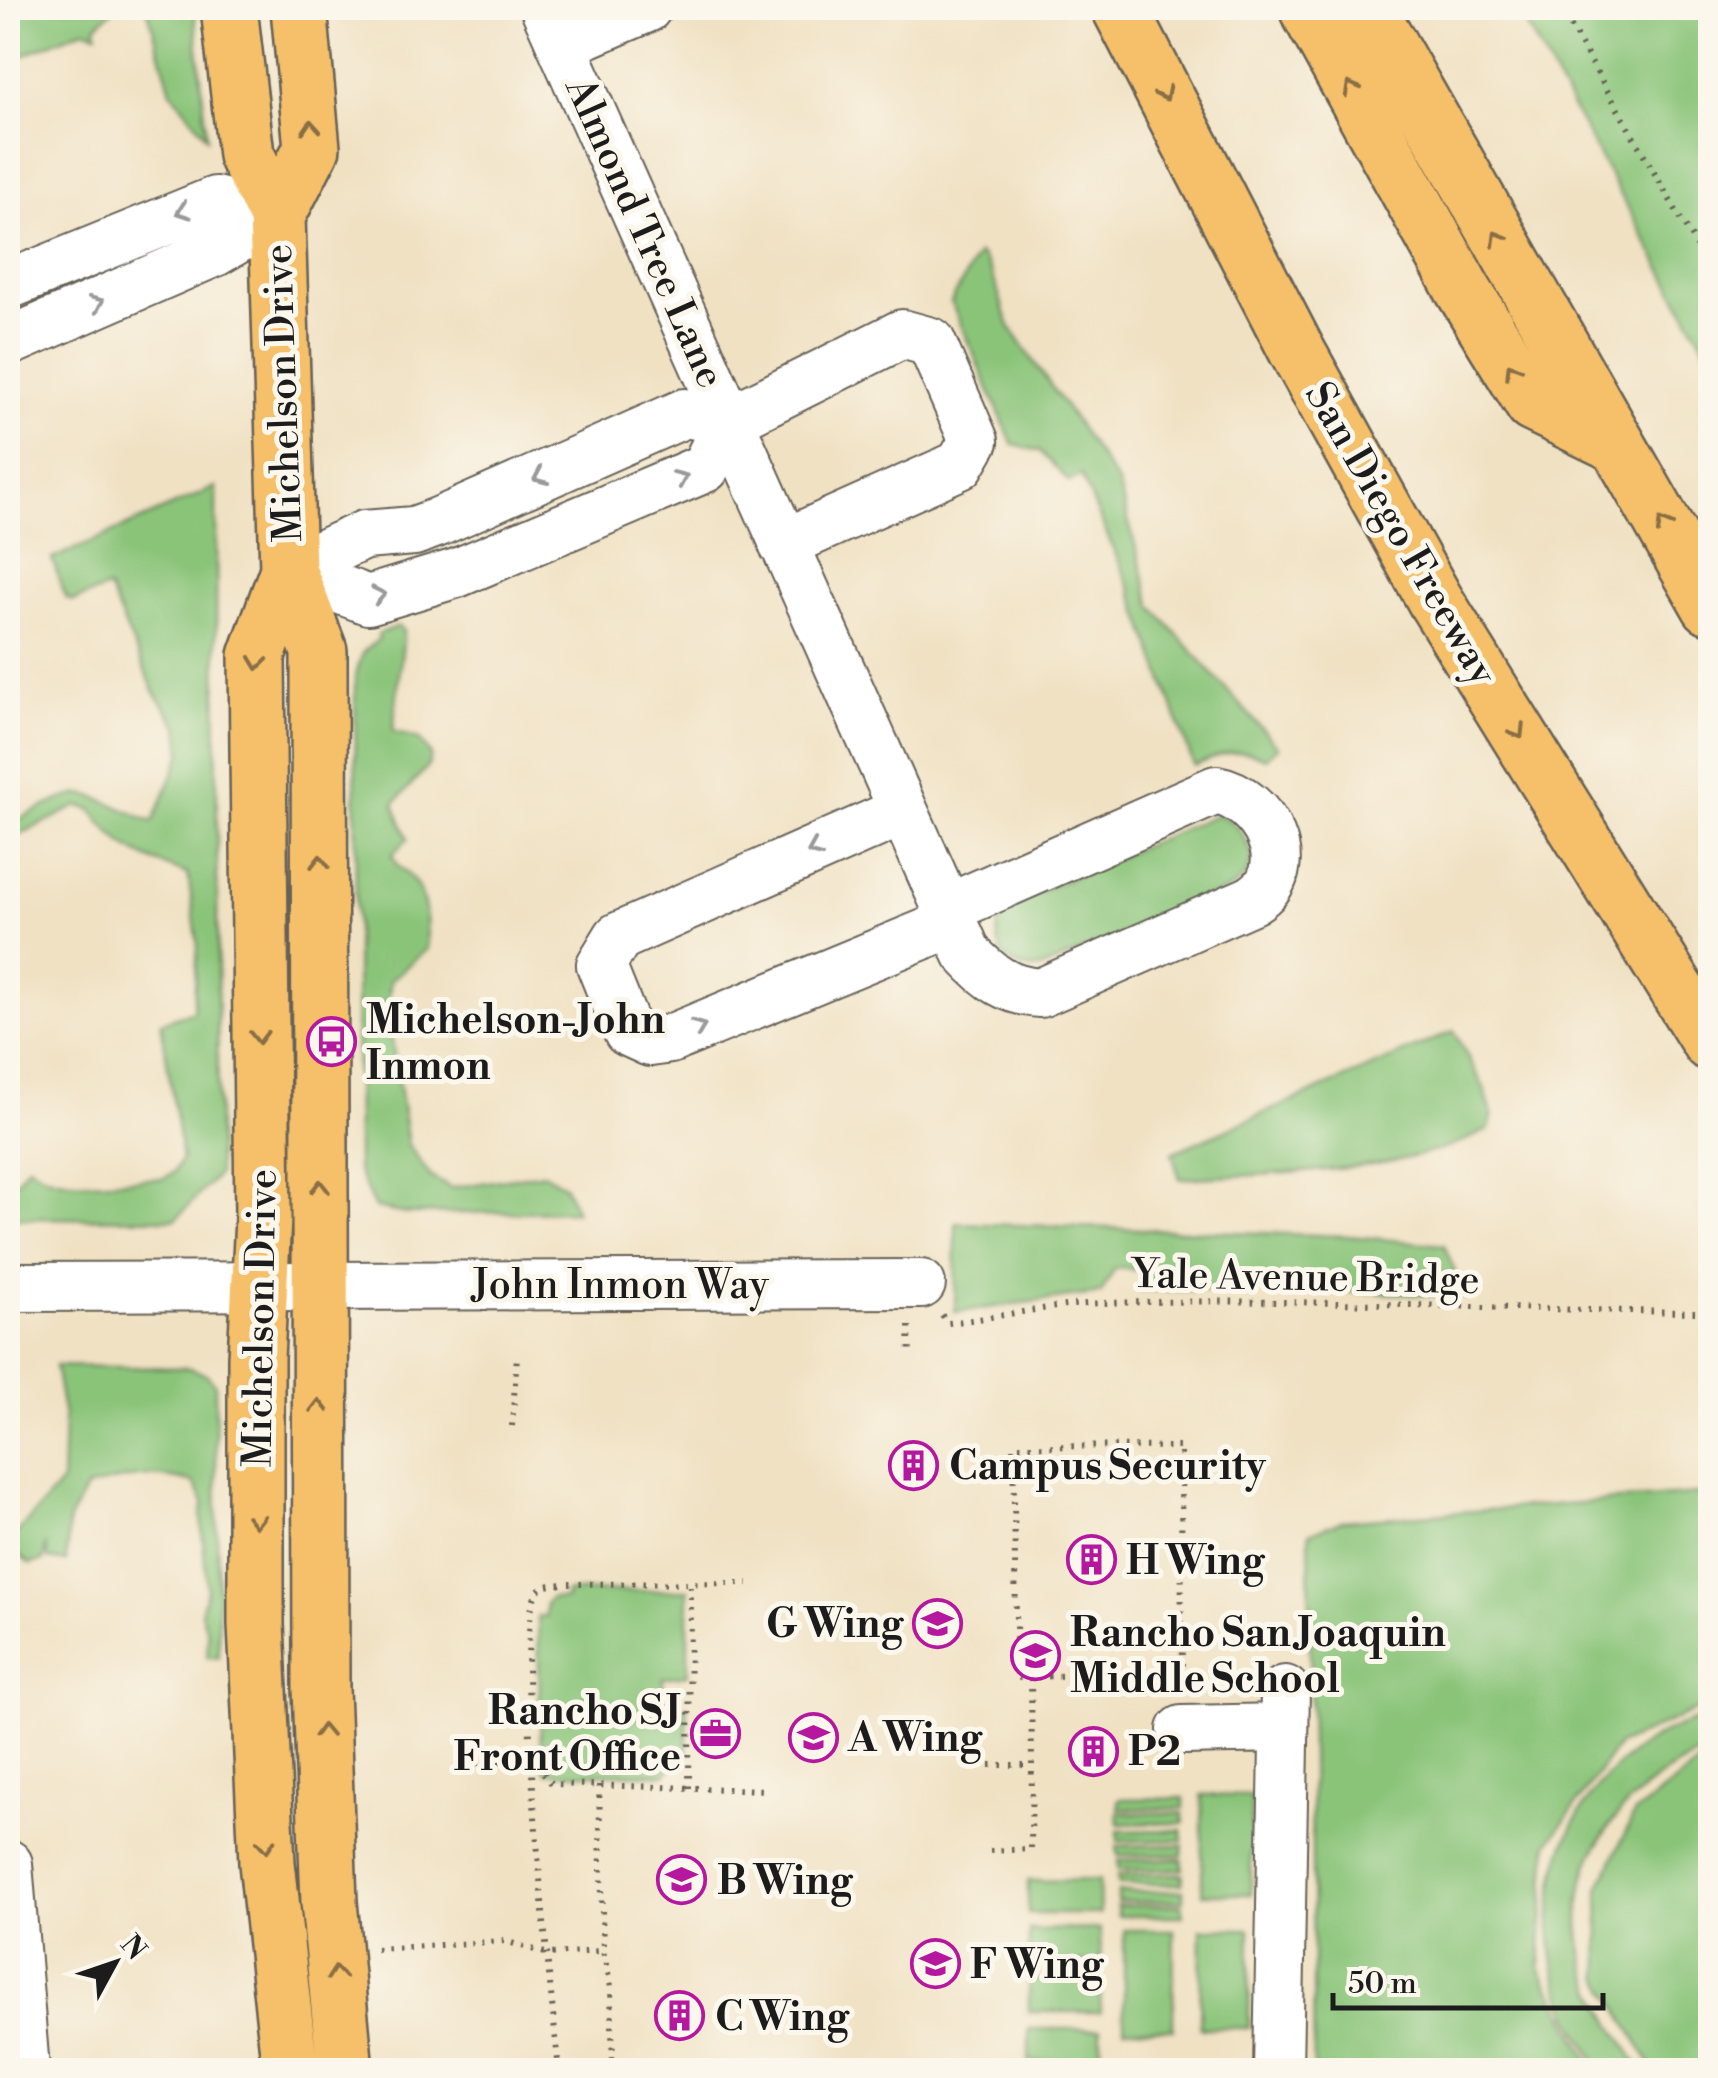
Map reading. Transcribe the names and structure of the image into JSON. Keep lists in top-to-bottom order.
{
  "streets": {
    "main road": ["Michelson Drive", "San Diego Freeway"],
    "street": ["Almond Tree Lane", "John Inmon Way"],
    "path": ["Yale Avenue Bridge"]
  },
  "crossings": [
    ["Almond Tree Lane", "Michelson Drive"],
    ["Michelson Drive", "John Inmon Way"],
    ["Yale Avenue Bridge", "John Inmon Way"]
  ],
  "places": {
    "bus stop": ["Michelson-John Inmon"],
    "building": [
      "Campus Security",
      "H Wing",
      "P2",
      "C Wing"
    ],
    "school or university": [
      "G Wing",
      "Rancho San Joaquin Middle School",
      "A Wing",
      "B Wing",
      "F Wing"
    ],
    "office": ["Rancho SJ Front Office"]
  },
  "scale_bar": "50 m",
  "north": "top right"
}
